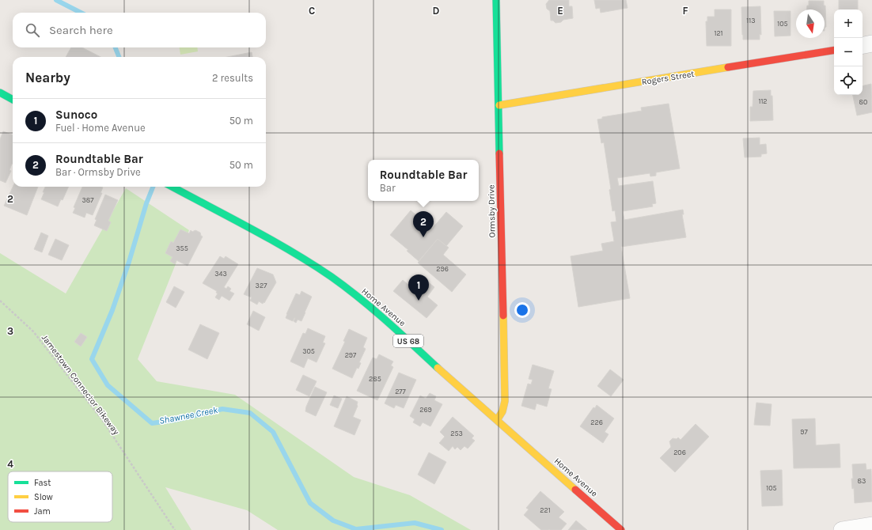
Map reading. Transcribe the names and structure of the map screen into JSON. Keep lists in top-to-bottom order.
{
  "streets": {
    "street": [
      "Rogers Street",
      "Ormsby Drive",
      "Home Avenue",
      "US 68"
    ],
    "path": ["Jamestown Connector Bikeway"]
  },
  "crossings": [
    ["Rogers Street", "Ormsby Drive"],
    ["Ormsby Drive", "Home Avenue"]
  ],
  "water": ["Shawnee Creek"],
  "house_numbers": [
    "113",
    "105",
    "121",
    "112",
    "80",
    "387",
    "355",
    "296",
    "343",
    "327",
    "305",
    "297",
    "285",
    "277",
    "269",
    "226",
    "97",
    "253",
    "206",
    "83",
    "105",
    "221"
  ],
  "legend": ["Fast", "Slow", "Jam"],
  "north": "bottom",
  "page": {
    "map_buttons": ["+", "−"],
    "search": "Search here",
    "heading": ["Nearby", "2 results"],
    "list": [
      {
        "mark": "1",
        "name": "Sunoco",
        "note": "Fuel · Home Avenue",
        "value": "50 m"
      },
      {
        "mark": "2",
        "name": "Roundtable Bar",
        "note": "Bar · Ormsby Drive",
        "value": "50 m"
      }
    ],
    "popup": ["Roundtable Bar", "Bar"],
    "pins": ["2", "1"]
  },
  "grid": {
    "columns": [
      "C",
      "D",
      "E",
      "F"
    ],
    "rows": ["2", "3", "4"]
  }
}
